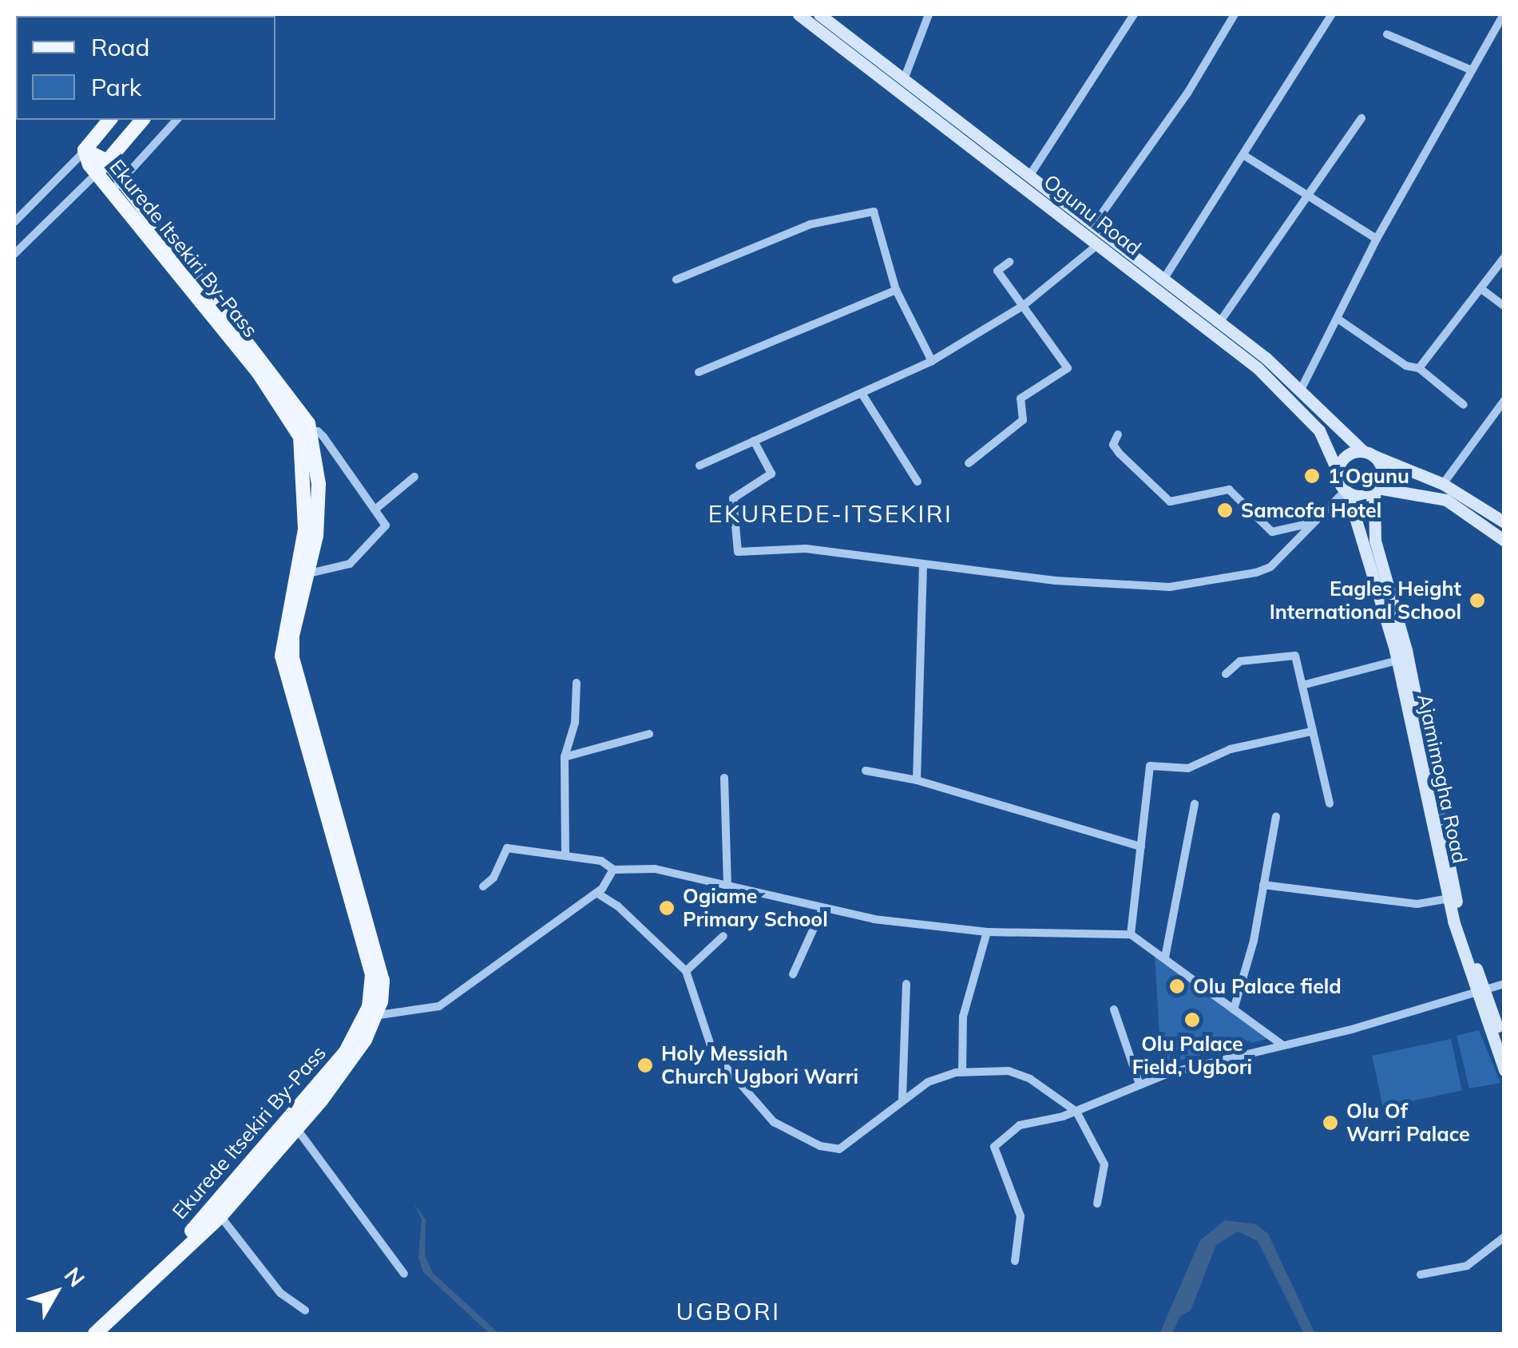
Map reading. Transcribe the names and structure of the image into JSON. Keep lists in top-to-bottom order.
{
  "streets": {
    "main road": ["Ogunu Road", "Ekurede Itsekiri By-Pass", "Ajamimogha Road"]
  },
  "crossings": [
    ["Ogunu Road", "Ajamimogha Road"]
  ],
  "districts": ["EKUREDE-ITSEKIRI", "UGBORI"],
  "places": [
    "1 Ogunu",
    "Samcofa Hotel",
    "Eagles Height International School",
    "Ogiame Primary School",
    "Olu Palace field",
    "Olu Palace Field, Ugbori",
    "Holy Messiah Church Ugbori Warri",
    "Olu Of Warri Palace"
  ],
  "legend": ["Road", "Park"],
  "north": "top right"
}
